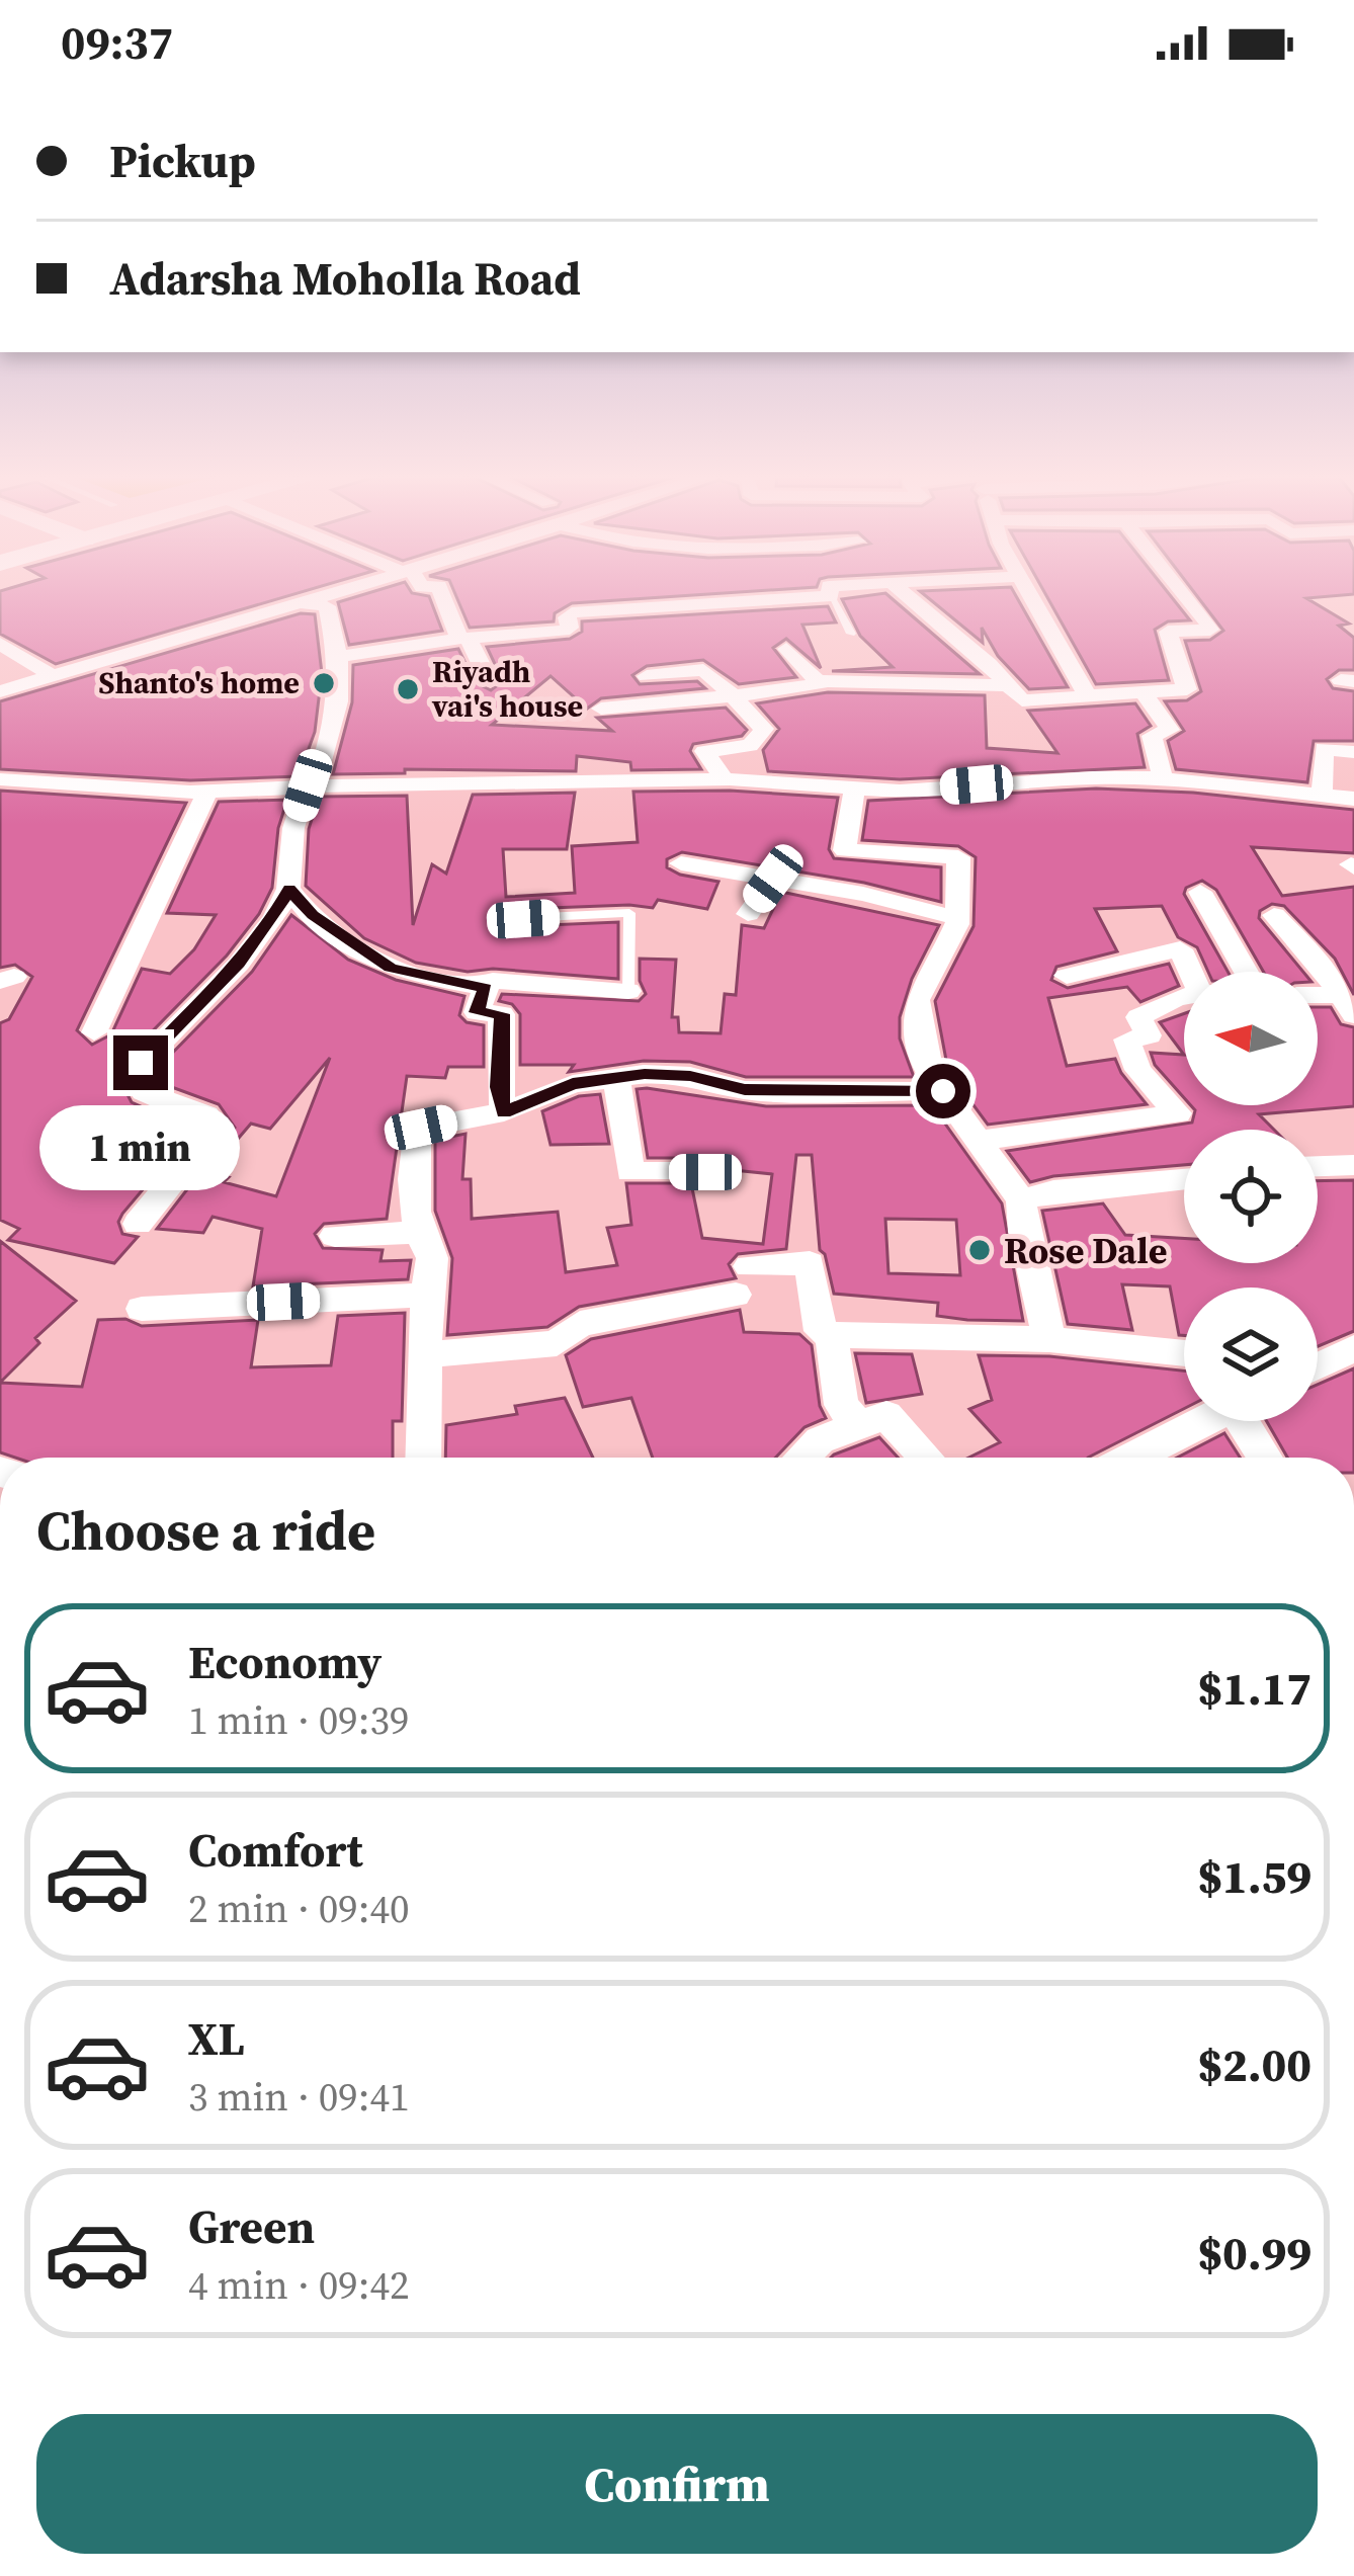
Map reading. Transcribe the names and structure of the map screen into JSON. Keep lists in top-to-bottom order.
{
  "places": ["Shanto's home", "Riyadh vai's house", "Rose Dale"],
  "north": "left",
  "page": {
    "status": "09:37",
    "banner": ["Pickup", "Adarsha Moholla Road"],
    "bubble": "1 min",
    "heading": "Choose a ride",
    "list": [
      {
        "name": "Economy",
        "note": "1 min · 09:39",
        "value": "$1.17"
      },
      {
        "name": "Comfort",
        "note": "2 min · 09:40",
        "value": "$1.59"
      },
      {
        "name": "XL",
        "note": "3 min · 09:41",
        "value": "$2.00"
      },
      {
        "name": "Green",
        "note": "4 min · 09:42",
        "value": "$0.99"
      }
    ],
    "buttons": "Confirm"
  }
}
